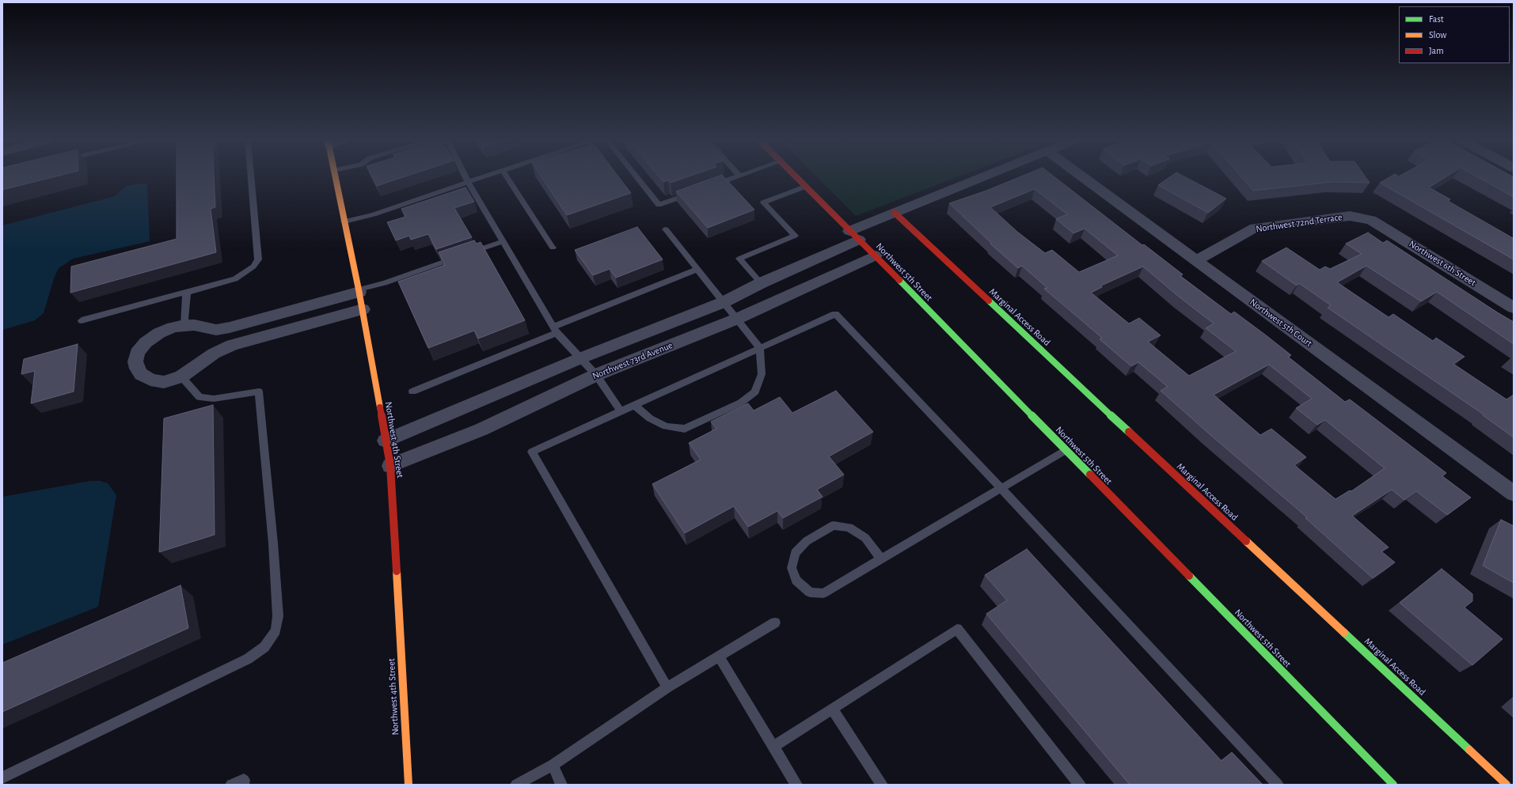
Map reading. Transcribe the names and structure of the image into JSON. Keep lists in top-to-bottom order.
{
  "streets": {
    "street": [
      "Northwest 72nd Terrace",
      "Northwest 6th Street",
      "Northwest 5th Street",
      "Marginal Access Road",
      "Northwest 5th Court",
      "Northwest 73rd Avenue",
      "Northwest 4th Street"
    ]
  },
  "crossings": [
    ["Northwest 72nd Terrace", "Northwest 6th Street"],
    ["Northwest 72nd Terrace", "Northwest 5th Court"],
    ["Northwest 5th Street", "Northwest 73rd Avenue"],
    ["Northwest 73rd Avenue", "Northwest 4th Street"]
  ],
  "legend": ["Fast", "Slow", "Jam"]
}
